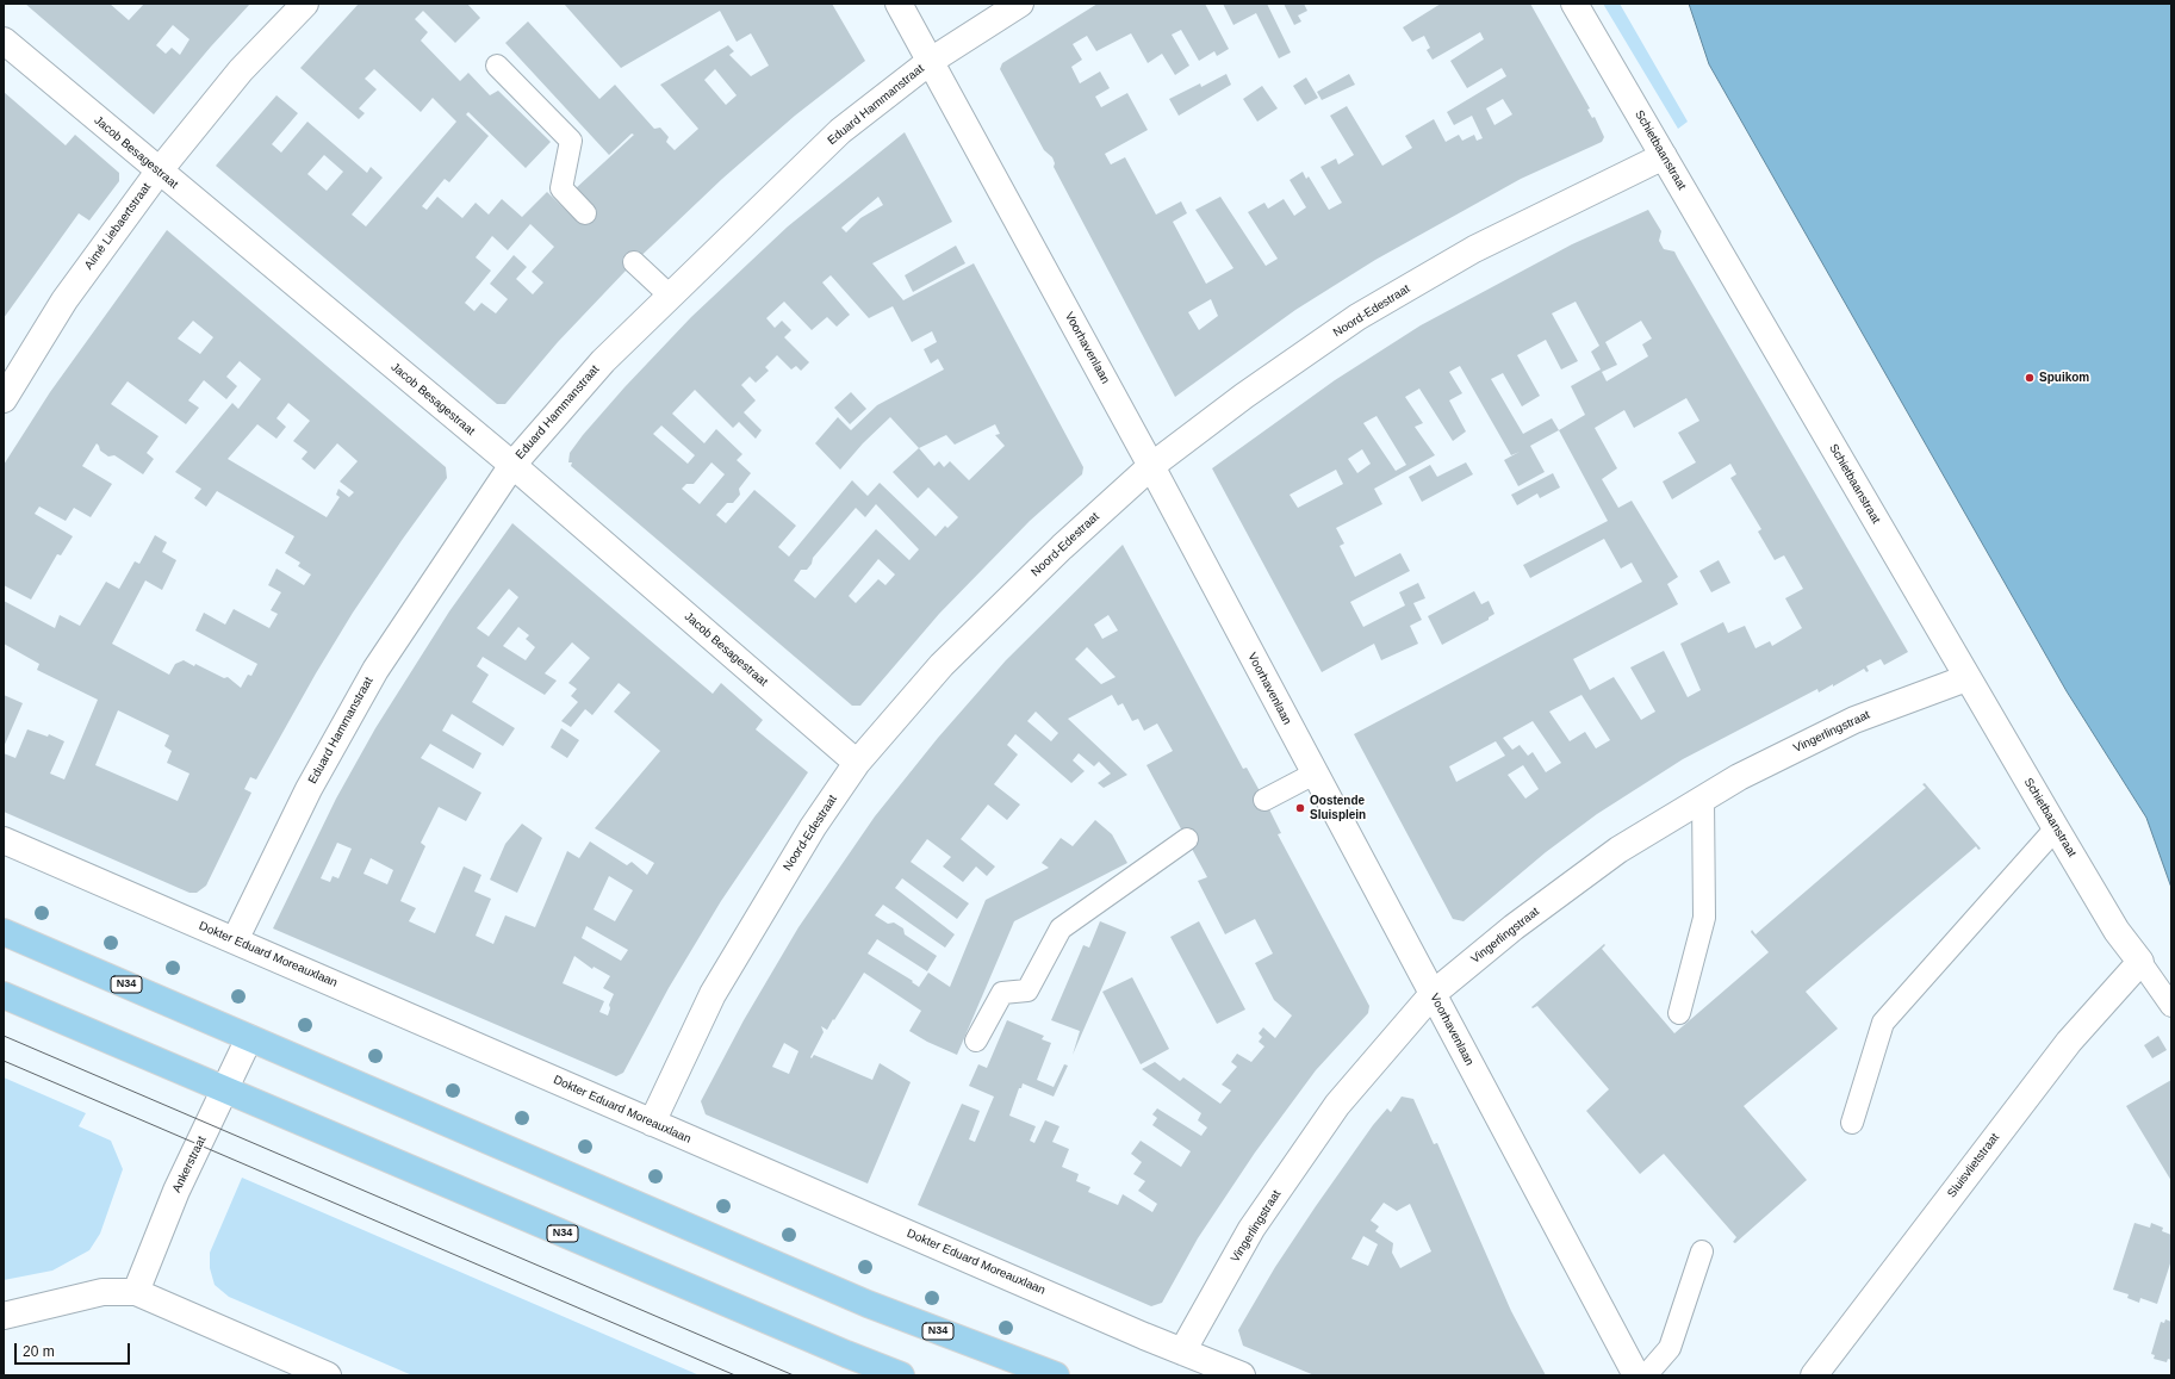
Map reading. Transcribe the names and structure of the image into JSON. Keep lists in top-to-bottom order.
{
  "streets": {
    "main road": ["N34"],
    "street": [
      "Eduard Hammanstraat",
      "Schietbaanstraat",
      "Jacob Besagestraat",
      "Aimé Liebaertstraat",
      "Noord-Edestraat",
      "Voorhavenlaan",
      "Vingerlingstraat",
      "Dokter Eduard Moreauxlaan",
      "Ankerstraat",
      "Sluisvlietstraat"
    ]
  },
  "crossings": [
    ["Eduard Hammanstraat", "Jacob Besagestraat"],
    ["Eduard Hammanstraat", "Voorhavenlaan"],
    ["Eduard Hammanstraat", "Dokter Eduard Moreauxlaan"],
    ["Schietbaanstraat", "Noord-Edestraat"],
    ["Schietbaanstraat", "Vingerlingstraat"],
    ["Schietbaanstraat", "Sluisvlietstraat"],
    ["Jacob Besagestraat", "Aimé Liebaertstraat"],
    ["Jacob Besagestraat", "Noord-Edestraat"],
    ["Noord-Edestraat", "Voorhavenlaan"],
    ["Noord-Edestraat", "Dokter Eduard Moreauxlaan"],
    ["Voorhavenlaan", "Vingerlingstraat"],
    ["Vingerlingstraat", "Dokter Eduard Moreauxlaan"],
    ["N34", "Ankerstraat"]
  ],
  "places": ["Spuikom", "Oostende Sluisplein"],
  "scale_bar": "20 m"
}
